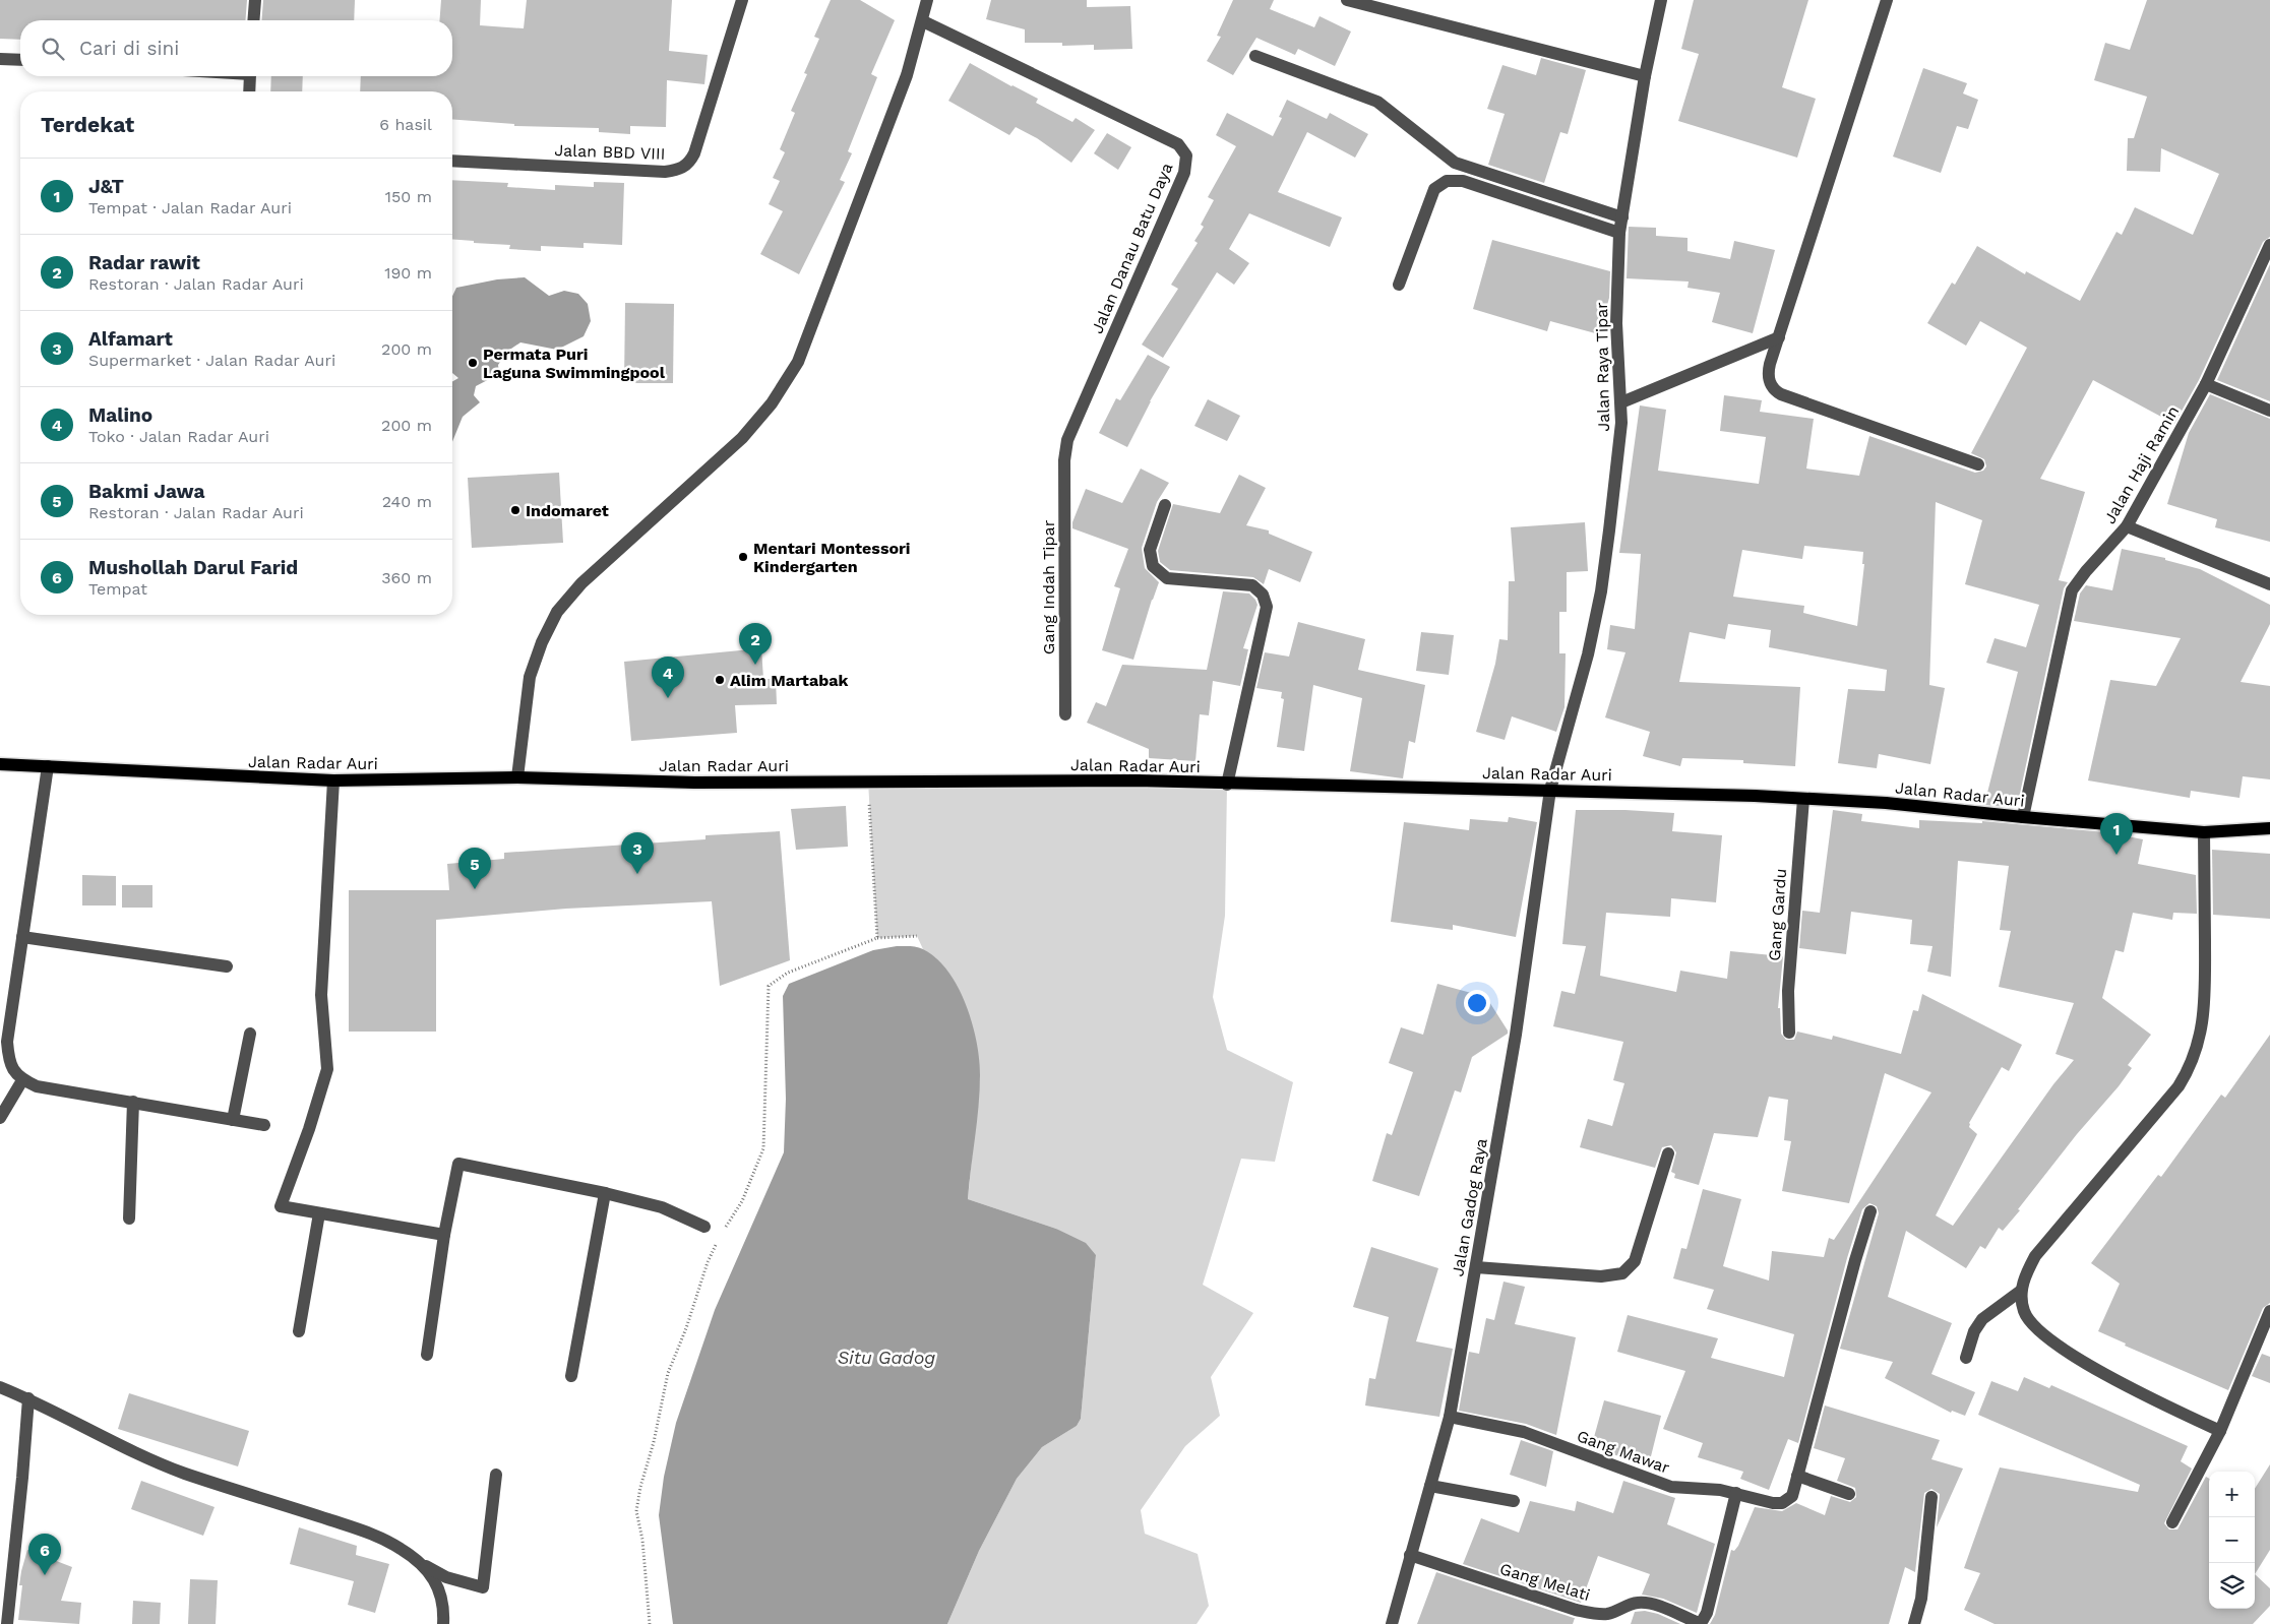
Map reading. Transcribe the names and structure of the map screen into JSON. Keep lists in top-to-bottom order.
{
  "streets": {
    "main road": ["Jalan Radar Auri"],
    "street": [
      "Jalan BBD VIII",
      "Jalan Danau Batu Daya",
      "Jalan Raya Tipar",
      "Jalan Haji Ramin",
      "Gang Indah Tipar",
      "Gang Gardu",
      "Jalan Gadog Raya",
      "Gang Mawar",
      "Gang Melati"
    ]
  },
  "crossings": [
    ["Jalan Danau Batu Daya", "Gang Indah Tipar"],
    ["Jalan Raya Tipar", "Jalan Radar Auri"],
    ["Jalan Raya Tipar", "Jalan Gadog Raya"],
    ["Jalan Haji Ramin", "Jalan Radar Auri"],
    ["Jalan Radar Auri", "Gang Gardu"],
    ["Jalan Radar Auri", "Jalan Gadog Raya"],
    ["Jalan Gadog Raya", "Gang Mawar"],
    ["Jalan Gadog Raya", "Gang Melati"]
  ],
  "water": ["Situ Gadog"],
  "places": [
    "Permata Puri Laguna Swimmingpool",
    "Indomaret",
    "Mentari Montessori Kindergarten",
    "Alim Martabak"
  ],
  "page": {
    "search": "Cari di sini",
    "heading": ["Terdekat", "6 hasil"],
    "list": [
      {
        "mark": "1",
        "name": "J&T",
        "note": "Tempat · Jalan Radar Auri",
        "value": "150 m"
      },
      {
        "mark": "2",
        "name": "Radar rawit",
        "note": "Restoran · Jalan Radar Auri",
        "value": "190 m"
      },
      {
        "mark": "3",
        "name": "Alfamart",
        "note": "Supermarket · Jalan Radar Auri",
        "value": "200 m"
      },
      {
        "mark": "4",
        "name": "Malino",
        "note": "Toko · Jalan Radar Auri",
        "value": "200 m"
      },
      {
        "mark": "5",
        "name": "Bakmi Jawa",
        "note": "Restoran · Jalan Radar Auri",
        "value": "240 m"
      },
      {
        "mark": "6",
        "name": "Mushollah Darul Farid",
        "note": "Tempat",
        "value": "360 m"
      }
    ],
    "pins": [
      "2",
      "4",
      "1",
      "3",
      "5",
      "6"
    ],
    "map_buttons": ["+", "−"]
  }
}
